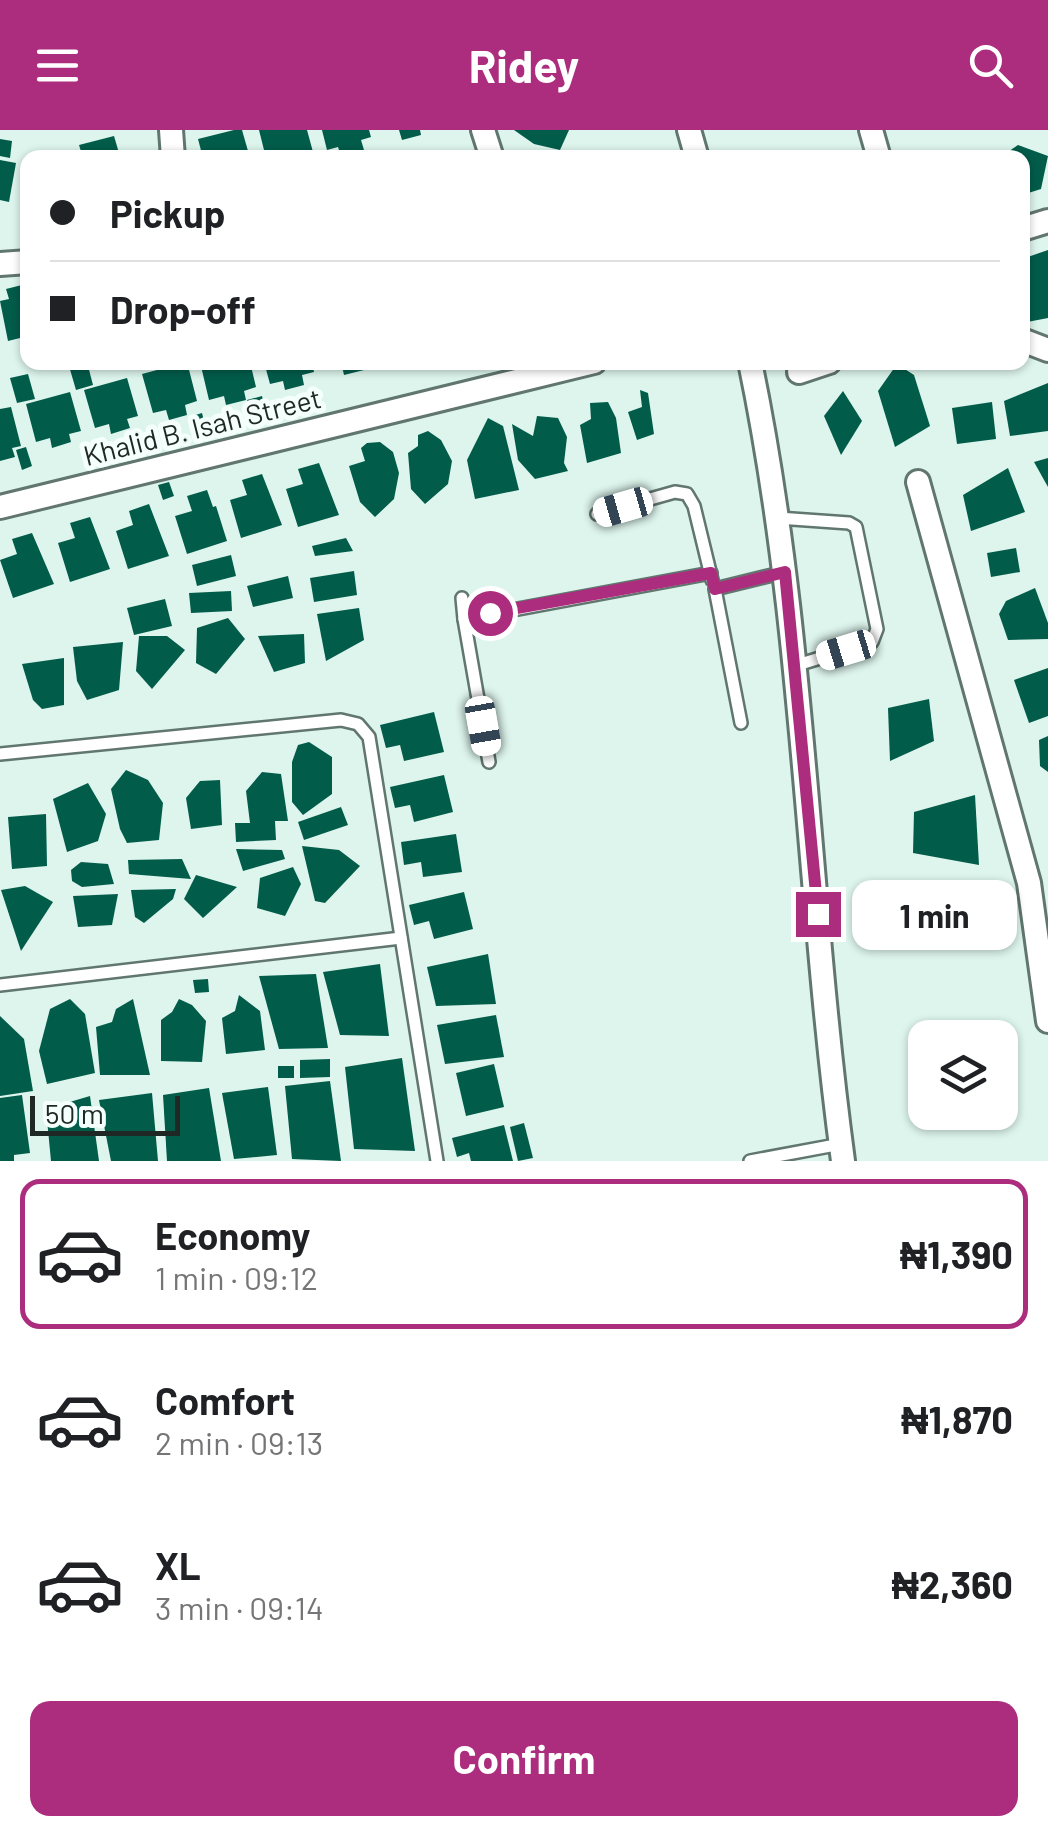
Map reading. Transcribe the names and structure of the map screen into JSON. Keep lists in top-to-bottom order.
{
  "streets": {
    "street": ["Khalid B. Isah Street"]
  },
  "scale_bar": "50 m",
  "page": {
    "header": "Ridey",
    "banner": ["Pickup", "Drop-off"],
    "bubble": "1 min",
    "scale": "50 m",
    "list": [
      {
        "name": "Economy",
        "note": "1 min · 09:12",
        "value": "₦1,390"
      },
      {
        "name": "Comfort",
        "note": "2 min · 09:13",
        "value": "₦1,870"
      },
      {
        "name": "XL",
        "note": "3 min · 09:14",
        "value": "₦2,360"
      }
    ],
    "buttons": "Confirm"
  }
}
